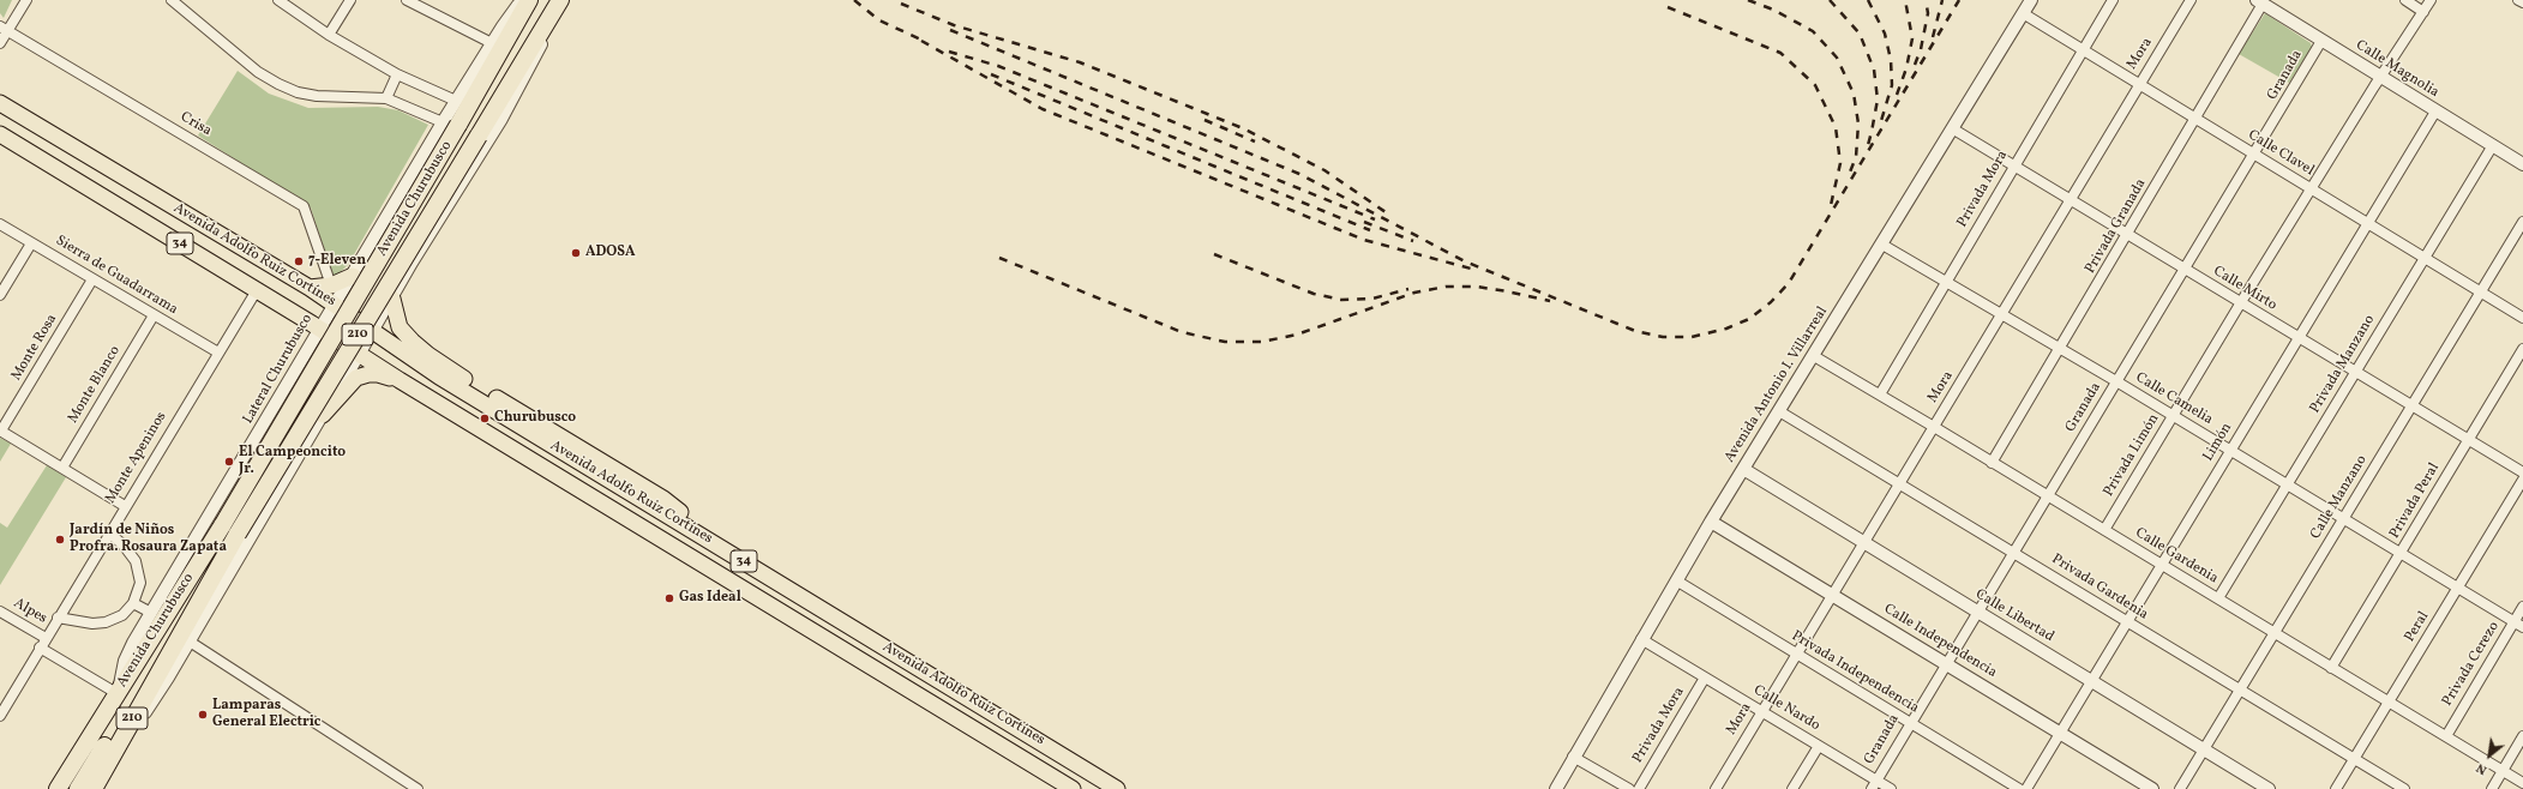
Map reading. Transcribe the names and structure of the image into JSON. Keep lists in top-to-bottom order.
{
  "streets": {
    "highway": ["Avenida Churubusco", "210"],
    "main road": ["34", "Avenida Adolfo Ruiz Cortínes"],
    "street": [
      "Mora",
      "Calle Magnolia",
      "Granada",
      "Crisa",
      "Calle Clavel",
      "Privada Mora",
      "Privada Granada",
      "Sierra de Guadarrama",
      "Calle Mirto",
      "Monte Rosa",
      "Privada Manzano",
      "Lateral Churubusco",
      "Monte Blanco",
      "Avenida Antonio I. Villarreal",
      "Calle Camelia",
      "Limón",
      "Privada Limón",
      "Monte Apeninos",
      "Calle Manzano",
      "Privada Peral",
      "Calle Gardenia",
      "Privada Gardenia",
      "Alpes",
      "Calle Libertad",
      "Peral",
      "Calle Independencia",
      "Privada Cerezo",
      "Privada Independencia",
      "Calle Nardo"
    ]
  },
  "crossings": [
    ["Mora", "Calle Clavel"],
    ["Mora", "Calle Mirto"],
    ["Mora", "Calle Camelia"],
    ["Mora", "Calle Gardenia"],
    ["Mora", "Privada Gardenia"],
    ["Mora", "Calle Libertad"],
    ["Mora", "Calle Independencia"],
    ["Mora", "Privada Independencia"],
    ["Mora", "Calle Nardo"],
    ["Calle Magnolia", "Granada"],
    ["Calle Magnolia", "Privada Granada"],
    ["Calle Magnolia", "Privada Manzano"],
    ["Calle Magnolia", "Limón"],
    ["Calle Magnolia", "Privada Limón"],
    ["Granada", "Calle Clavel"],
    ["Granada", "Calle Mirto"],
    ["Granada", "Calle Camelia"],
    ["Granada", "Calle Gardenia"],
    ["Granada", "Privada Gardenia"],
    ["Granada", "Calle Libertad"],
    ["Granada", "Calle Independencia"],
    ["Granada", "Privada Independencia"],
    ["Granada", "Calle Nardo"],
    ["Calle Clavel", "Privada Mora"],
    ["Calle Clavel", "Privada Granada"],
    ["Calle Clavel", "Privada Manzano"],
    ["Calle Clavel", "Avenida Antonio I. Villarreal"],
    ["Calle Clavel", "Limón"],
    ["Calle Clavel", "Privada Limón"],
    ["Calle Clavel", "Calle Manzano"],
    ["Privada Mora", "Calle Mirto"],
    ["Privada Mora", "Calle Camelia"],
    ["Privada Mora", "Calle Gardenia"],
    ["Privada Mora", "Calle Nardo"],
    ["Avenida Churubusco", "Lateral Churubusco"],
    ["Privada Granada", "Calle Mirto"],
    ["Privada Granada", "Calle Camelia"],
    ["Privada Granada", "Calle Gardenia"],
    ["Avenida Adolfo Ruiz Cortínes", "Lateral Churubusco"],
    ["Avenida Adolfo Ruiz Cortínes", "Monte Apeninos"],
    ["Sierra de Guadarrama", "Monte Rosa"],
    ["Sierra de Guadarrama", "Monte Blanco"],
    ["Sierra de Guadarrama", "Monte Apeninos"],
    ["Calle Mirto", "Privada Manzano"],
    ["Calle Mirto", "Avenida Antonio I. Villarreal"],
    ["Calle Mirto", "Limón"],
    ["Calle Mirto", "Privada Limón"],
    ["Calle Mirto", "Calle Manzano"],
    ["Calle Mirto", "Privada Peral"],
    ["Privada Manzano", "Calle Camelia"],
    ["Privada Manzano", "Calle Gardenia"],
    ["Avenida Antonio I. Villarreal", "Calle Camelia"],
    ["Avenida Antonio I. Villarreal", "Calle Gardenia"],
    ["Avenida Antonio I. Villarreal", "Privada Gardenia"],
    ["Avenida Antonio I. Villarreal", "Calle Libertad"],
    ["Avenida Antonio I. Villarreal", "Calle Independencia"],
    ["Avenida Antonio I. Villarreal", "Privada Independencia"],
    ["Avenida Antonio I. Villarreal", "Calle Nardo"],
    ["Calle Camelia", "Limón"],
    ["Calle Camelia", "Privada Limón"],
    ["Calle Camelia", "Calle Manzano"],
    ["Calle Camelia", "Privada Peral"],
    ["Calle Camelia", "Peral"],
    ["Calle Camelia", "Privada Cerezo"],
    ["Limón", "Calle Gardenia"],
    ["Limón", "Privada Gardenia"],
    ["Limón", "Calle Libertad"],
    ["Limón", "Calle Independencia"],
    ["Privada Limón", "Calle Gardenia"],
    ["Monte Apeninos", "Alpes"],
    ["Calle Manzano", "Calle Gardenia"],
    ["Calle Manzano", "Privada Gardenia"],
    ["Calle Manzano", "Calle Libertad"],
    ["Privada Peral", "Calle Gardenia"],
    ["Calle Gardenia", "Peral"],
    ["Calle Gardenia", "Privada Cerezo"],
    ["Privada Gardenia", "Peral"]
  ],
  "places": [
    "ADOSA",
    "7-Eleven",
    "Churubusco",
    "El Campeoncito Jr.",
    "Jardín de Niños Profra. Rosaura Zapata",
    "Gas Ideal",
    "Lamparas General Electric"
  ],
  "north": "bottom left"
}
